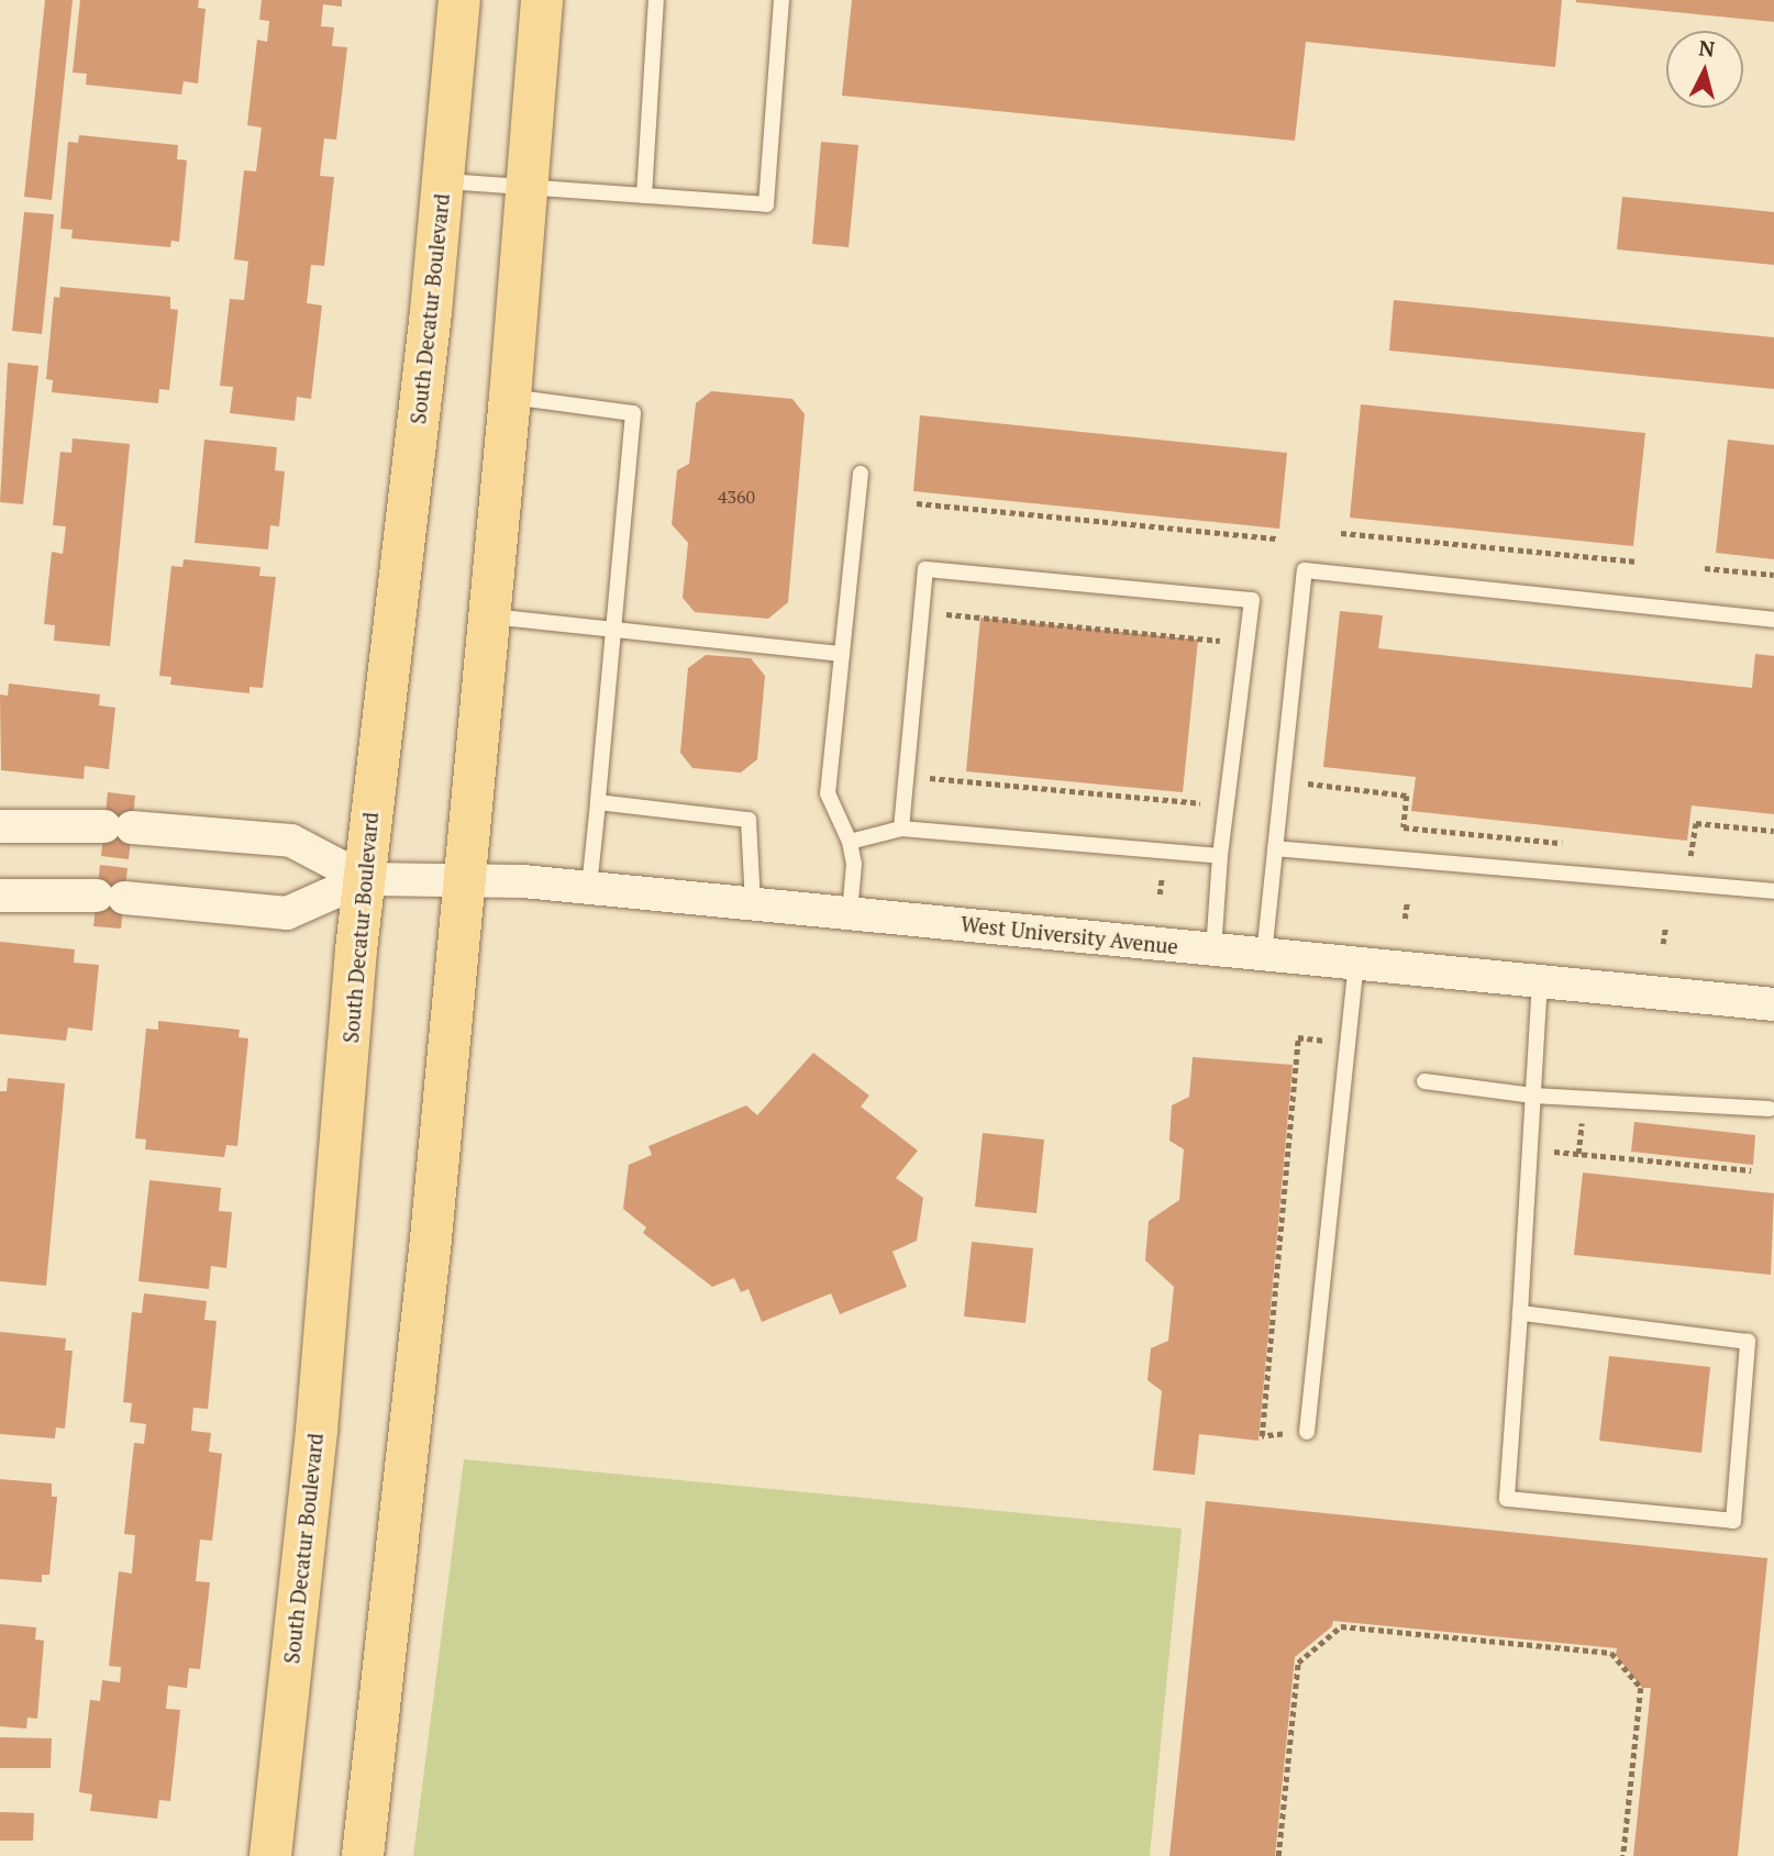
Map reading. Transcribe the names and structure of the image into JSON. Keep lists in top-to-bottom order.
{
  "streets": {
    "main road": ["South Decatur Boulevard"],
    "street": ["West University Avenue"]
  },
  "crossings": [
    ["South Decatur Boulevard", "West University Avenue"]
  ],
  "house_numbers": ["4360"],
  "north": "top"
}
